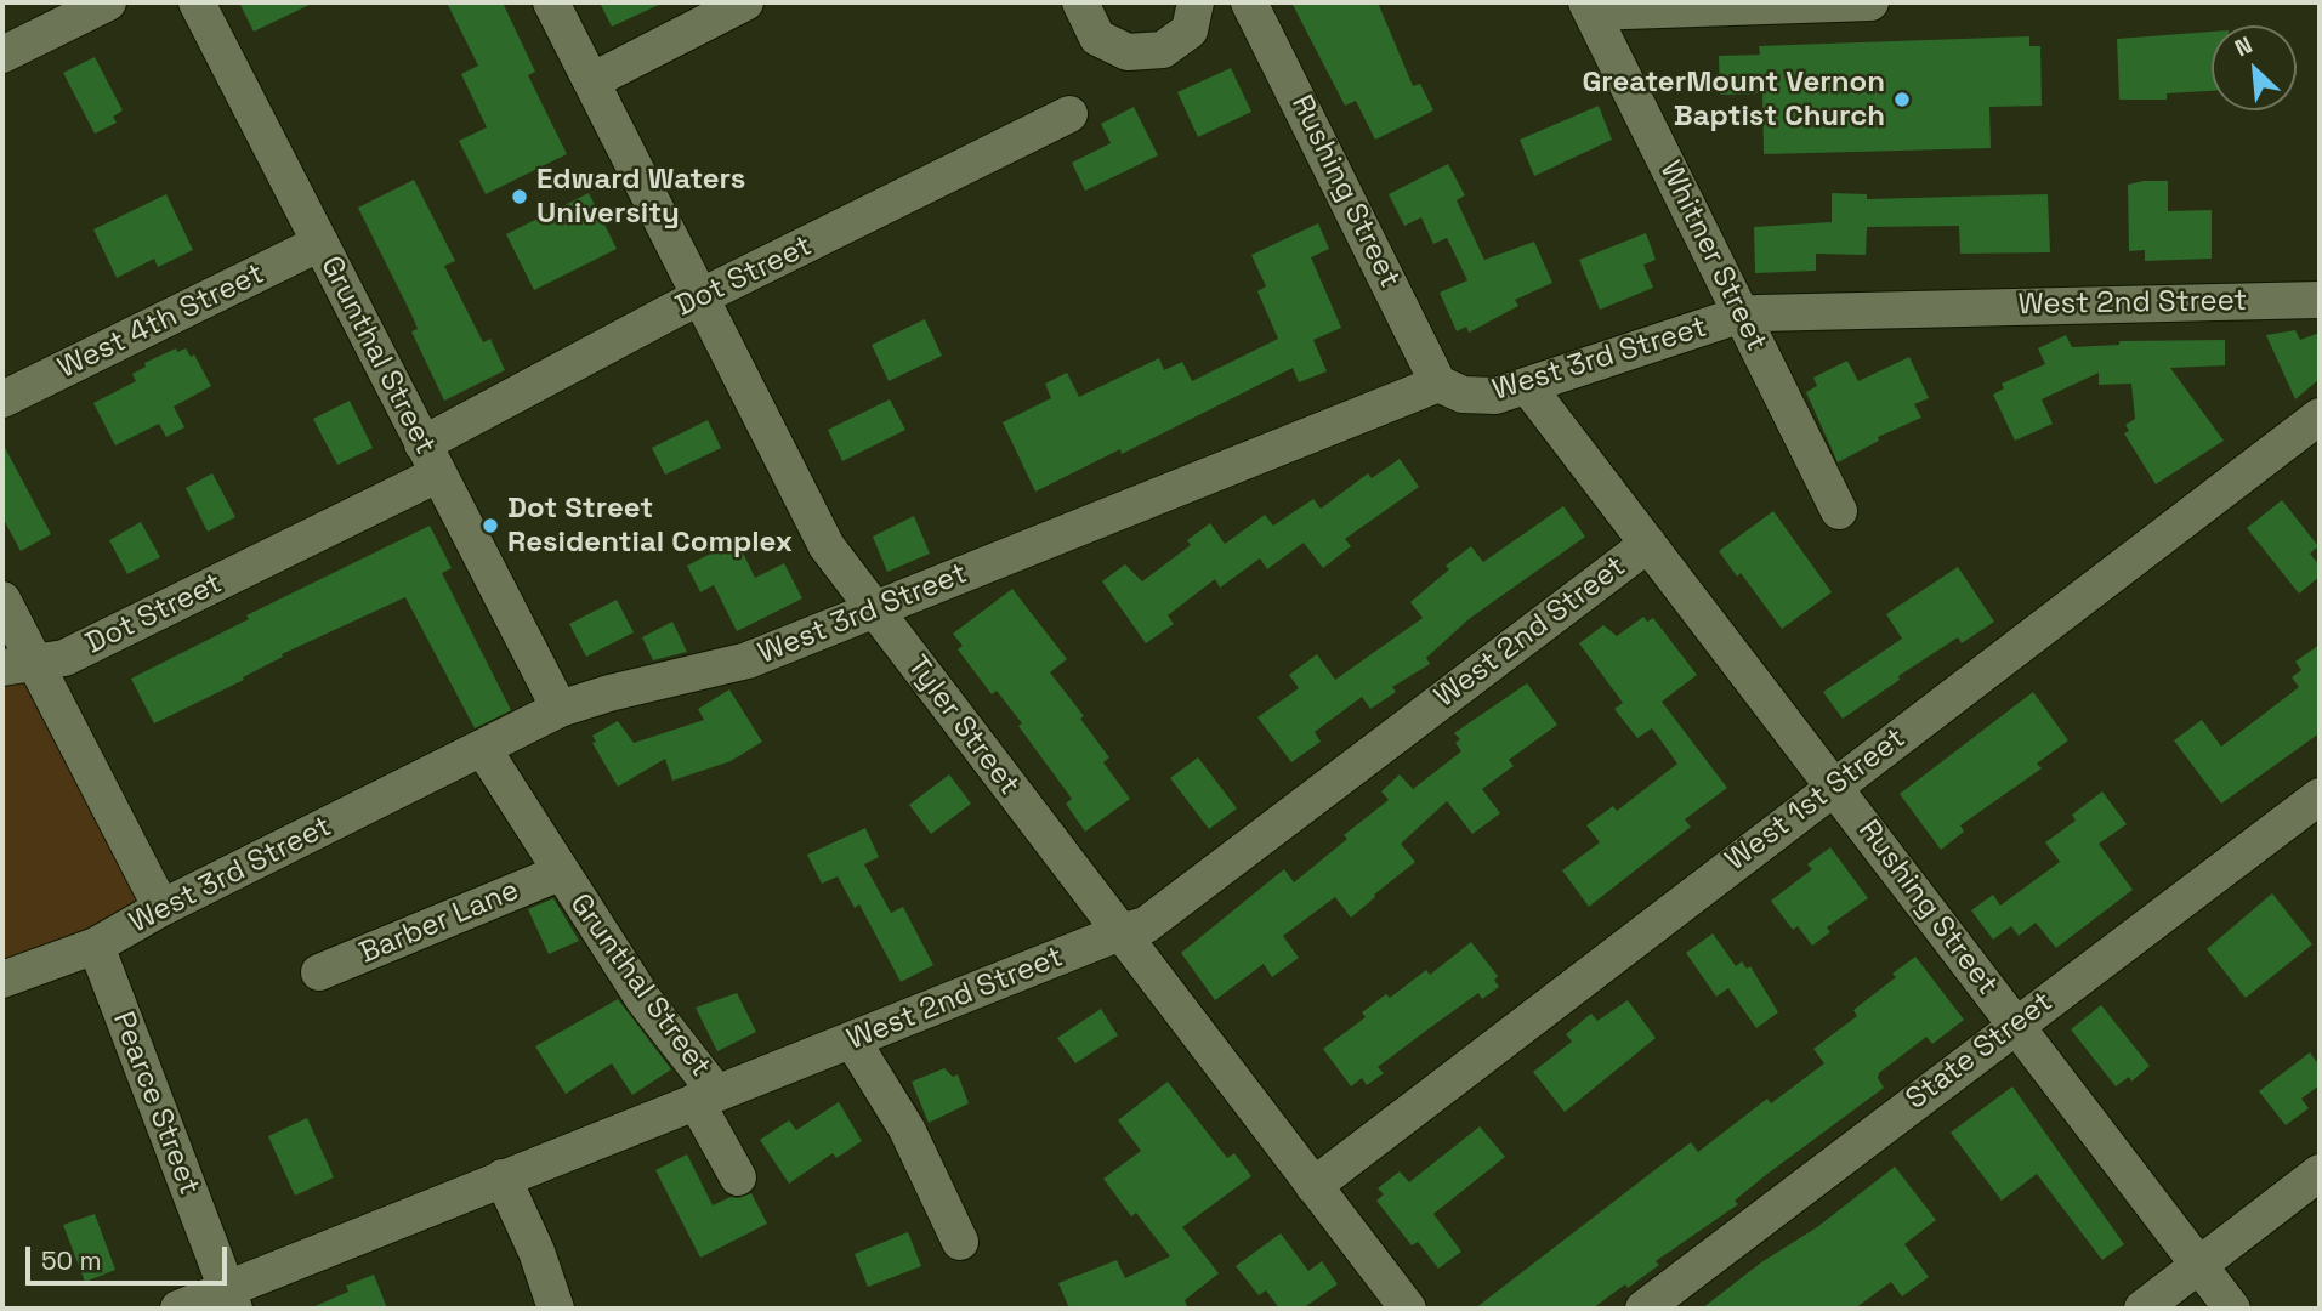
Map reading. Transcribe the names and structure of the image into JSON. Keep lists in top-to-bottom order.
{
  "streets": {
    "street": [
      "Rushing Street",
      "Whitner Street",
      "Dot Street",
      "West 2nd Street",
      "West 4th Street",
      "Grunthal Street",
      "West 3rd Street",
      "Tyler Street",
      "West 1st Street",
      "Barber Lane",
      "State Street",
      "Pearce Street"
    ]
  },
  "crossings": [
    ["Rushing Street", "West 2nd Street"],
    ["Rushing Street", "West 3rd Street"],
    ["Rushing Street", "West 1st Street"],
    ["Rushing Street", "State Street"],
    ["Whitner Street", "West 2nd Street"],
    ["Whitner Street", "West 3rd Street"],
    ["Dot Street", "Grunthal Street"],
    ["Dot Street", "Tyler Street"],
    ["West 2nd Street", "Grunthal Street"],
    ["West 2nd Street", "West 3rd Street"],
    ["West 2nd Street", "Tyler Street"],
    ["West 2nd Street", "Pearce Street"],
    ["West 4th Street", "Grunthal Street"],
    ["Grunthal Street", "West 3rd Street"],
    ["Grunthal Street", "Barber Lane"],
    ["West 3rd Street", "Tyler Street"],
    ["West 3rd Street", "Pearce Street"],
    ["Tyler Street", "West 1st Street"]
  ],
  "places": ["GreaterMount Vernon Baptist Church", "Edward Waters University", "Dot Street Residential Complex"],
  "scale_bar": "50 m",
  "north": "top left"
}
